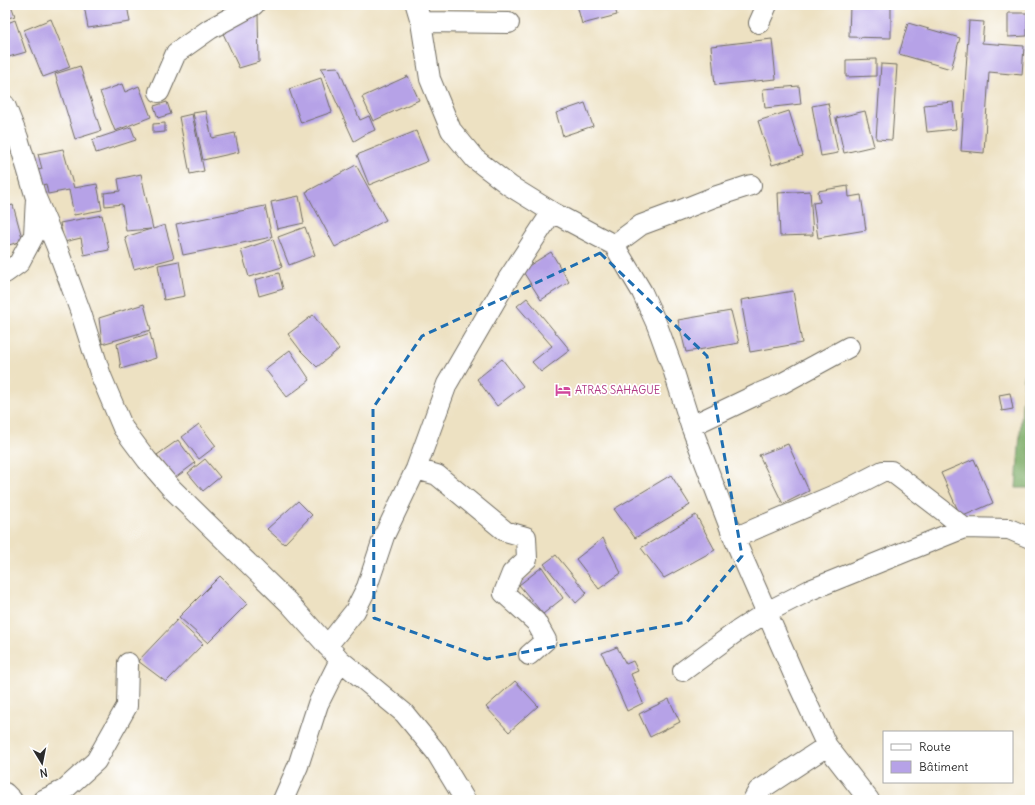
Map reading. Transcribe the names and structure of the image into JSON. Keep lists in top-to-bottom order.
{
  "places": {
    "hotel": ["ATRAS SAHAGUE"]
  },
  "legend": ["Route", "Bâtiment"],
  "north": "bottom"
}
